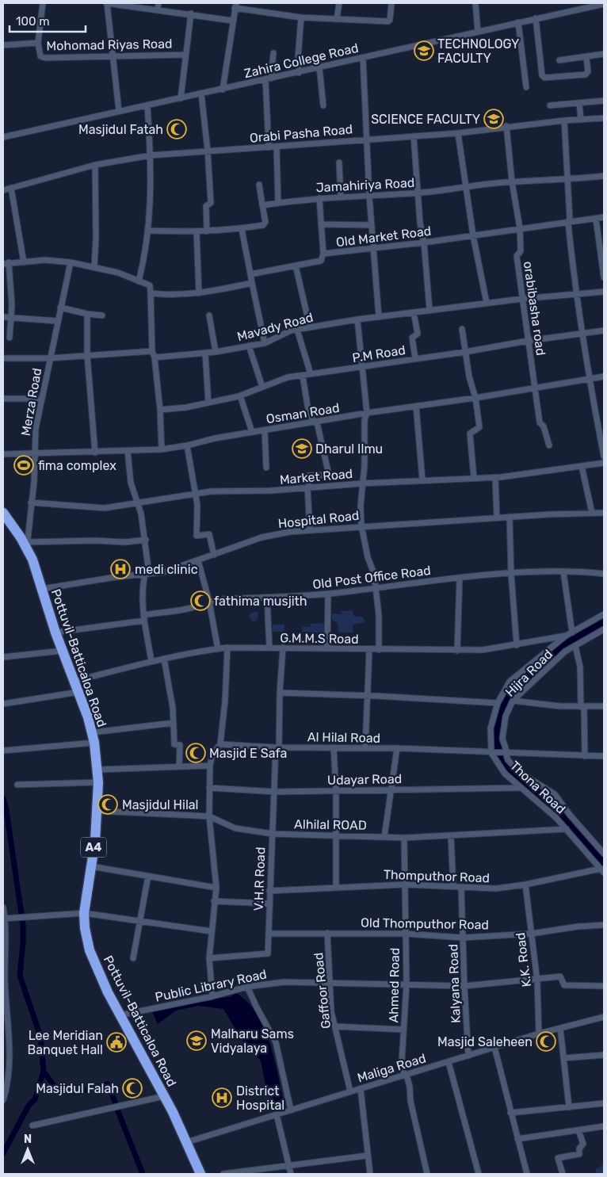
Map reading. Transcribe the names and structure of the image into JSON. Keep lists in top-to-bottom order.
{
  "streets": {
    "highway": ["Pottuvil-Batticaloa Road", "A4"],
    "street": [
      "Mohomad Riyas Road",
      "Zahira College Road",
      "Orabi Pasha Road",
      "Jamahiriya Road",
      "Old Market Road",
      "orabibasha road",
      "Mavady Road",
      "P.M Road",
      "Merza Road",
      "Osman Road",
      "Market Road",
      "Hospital Road",
      "Old Post Office Road",
      "G.M.M.S Road",
      "Hijra Road",
      "Al Hilal Road",
      "Udayar Road",
      "Thona Road",
      "Alhilal ROAD",
      "Thomputhor Road",
      "V.H.R Road",
      "Old Thomputhor Road",
      "K.K. Road",
      "Kalyana Road",
      "Public Library Road",
      "Ahmed Road",
      "Gaffoor Road",
      "Maliga Road"
    ]
  },
  "crossings": [
    ["Orabi Pasha Road", "orabibasha road"],
    ["Jamahiriya Road", "orabibasha road"],
    ["Old Market Road", "orabibasha road"],
    ["orabibasha road", "Mavady Road"],
    ["orabibasha road", "P.M Road"],
    ["orabibasha road", "Osman Road"],
    ["Merza Road", "Osman Road"],
    ["Merza Road", "Market Road"],
    ["Merza Road", "Pottuvil-Batticaloa Road"],
    ["Hospital Road", "Pottuvil-Batticaloa Road"],
    ["Old Post Office Road", "Pottuvil-Batticaloa Road"],
    ["G.M.M.S Road", "Pottuvil-Batticaloa Road"],
    ["Pottuvil-Batticaloa Road", "Alhilal ROAD"],
    ["Pottuvil-Batticaloa Road", "Public Library Road"],
    ["Pottuvil-Batticaloa Road", "Maliga Road"],
    ["Hijra Road", "Al Hilal Road"],
    ["Al Hilal Road", "Thona Road"],
    ["Al Hilal Road", "V.H.R Road"],
    ["Udayar Road", "Thona Road"],
    ["Udayar Road", "V.H.R Road"],
    ["Thona Road", "Alhilal ROAD"],
    ["Thona Road", "Thomputhor Road"],
    ["Alhilal ROAD", "V.H.R Road"],
    ["Alhilal ROAD", "Ahmed Road"],
    ["Thomputhor Road", "V.H.R Road"],
    ["Thomputhor Road", "K.K. Road"],
    ["Thomputhor Road", "Kalyana Road"],
    ["Thomputhor Road", "Ahmed Road"],
    ["V.H.R Road", "Old Thomputhor Road"],
    ["Old Thomputhor Road", "K.K. Road"],
    ["Old Thomputhor Road", "Kalyana Road"],
    ["Old Thomputhor Road", "Ahmed Road"],
    ["Old Thomputhor Road", "Gaffoor Road"],
    ["K.K. Road", "Maliga Road"],
    ["Kalyana Road", "Maliga Road"],
    ["Public Library Road", "Gaffoor Road"],
    ["Ahmed Road", "Maliga Road"],
    ["Gaffoor Road", "Maliga Road"]
  ],
  "places": {
    "school or university": [
      "TECHNOLOGY FACULTY",
      "SCIENCE FACULTY",
      "Dharul Ilmu",
      "Malharu Sams Vidyalaya"
    ],
    "mosque": [
      "Masjidul Fatah",
      "fathima musjith",
      "Masjid E Safa",
      "Masjidul Hilal",
      "Masjid Saleheen",
      "Masjidul Falah"
    ],
    "sports": ["fima complex"],
    "hospital": ["medi clinic", "District Hospital"],
    "public building": ["Lee Meridian Banquet Hall"]
  },
  "scale_bar": "100 m",
  "north": "top"
}
